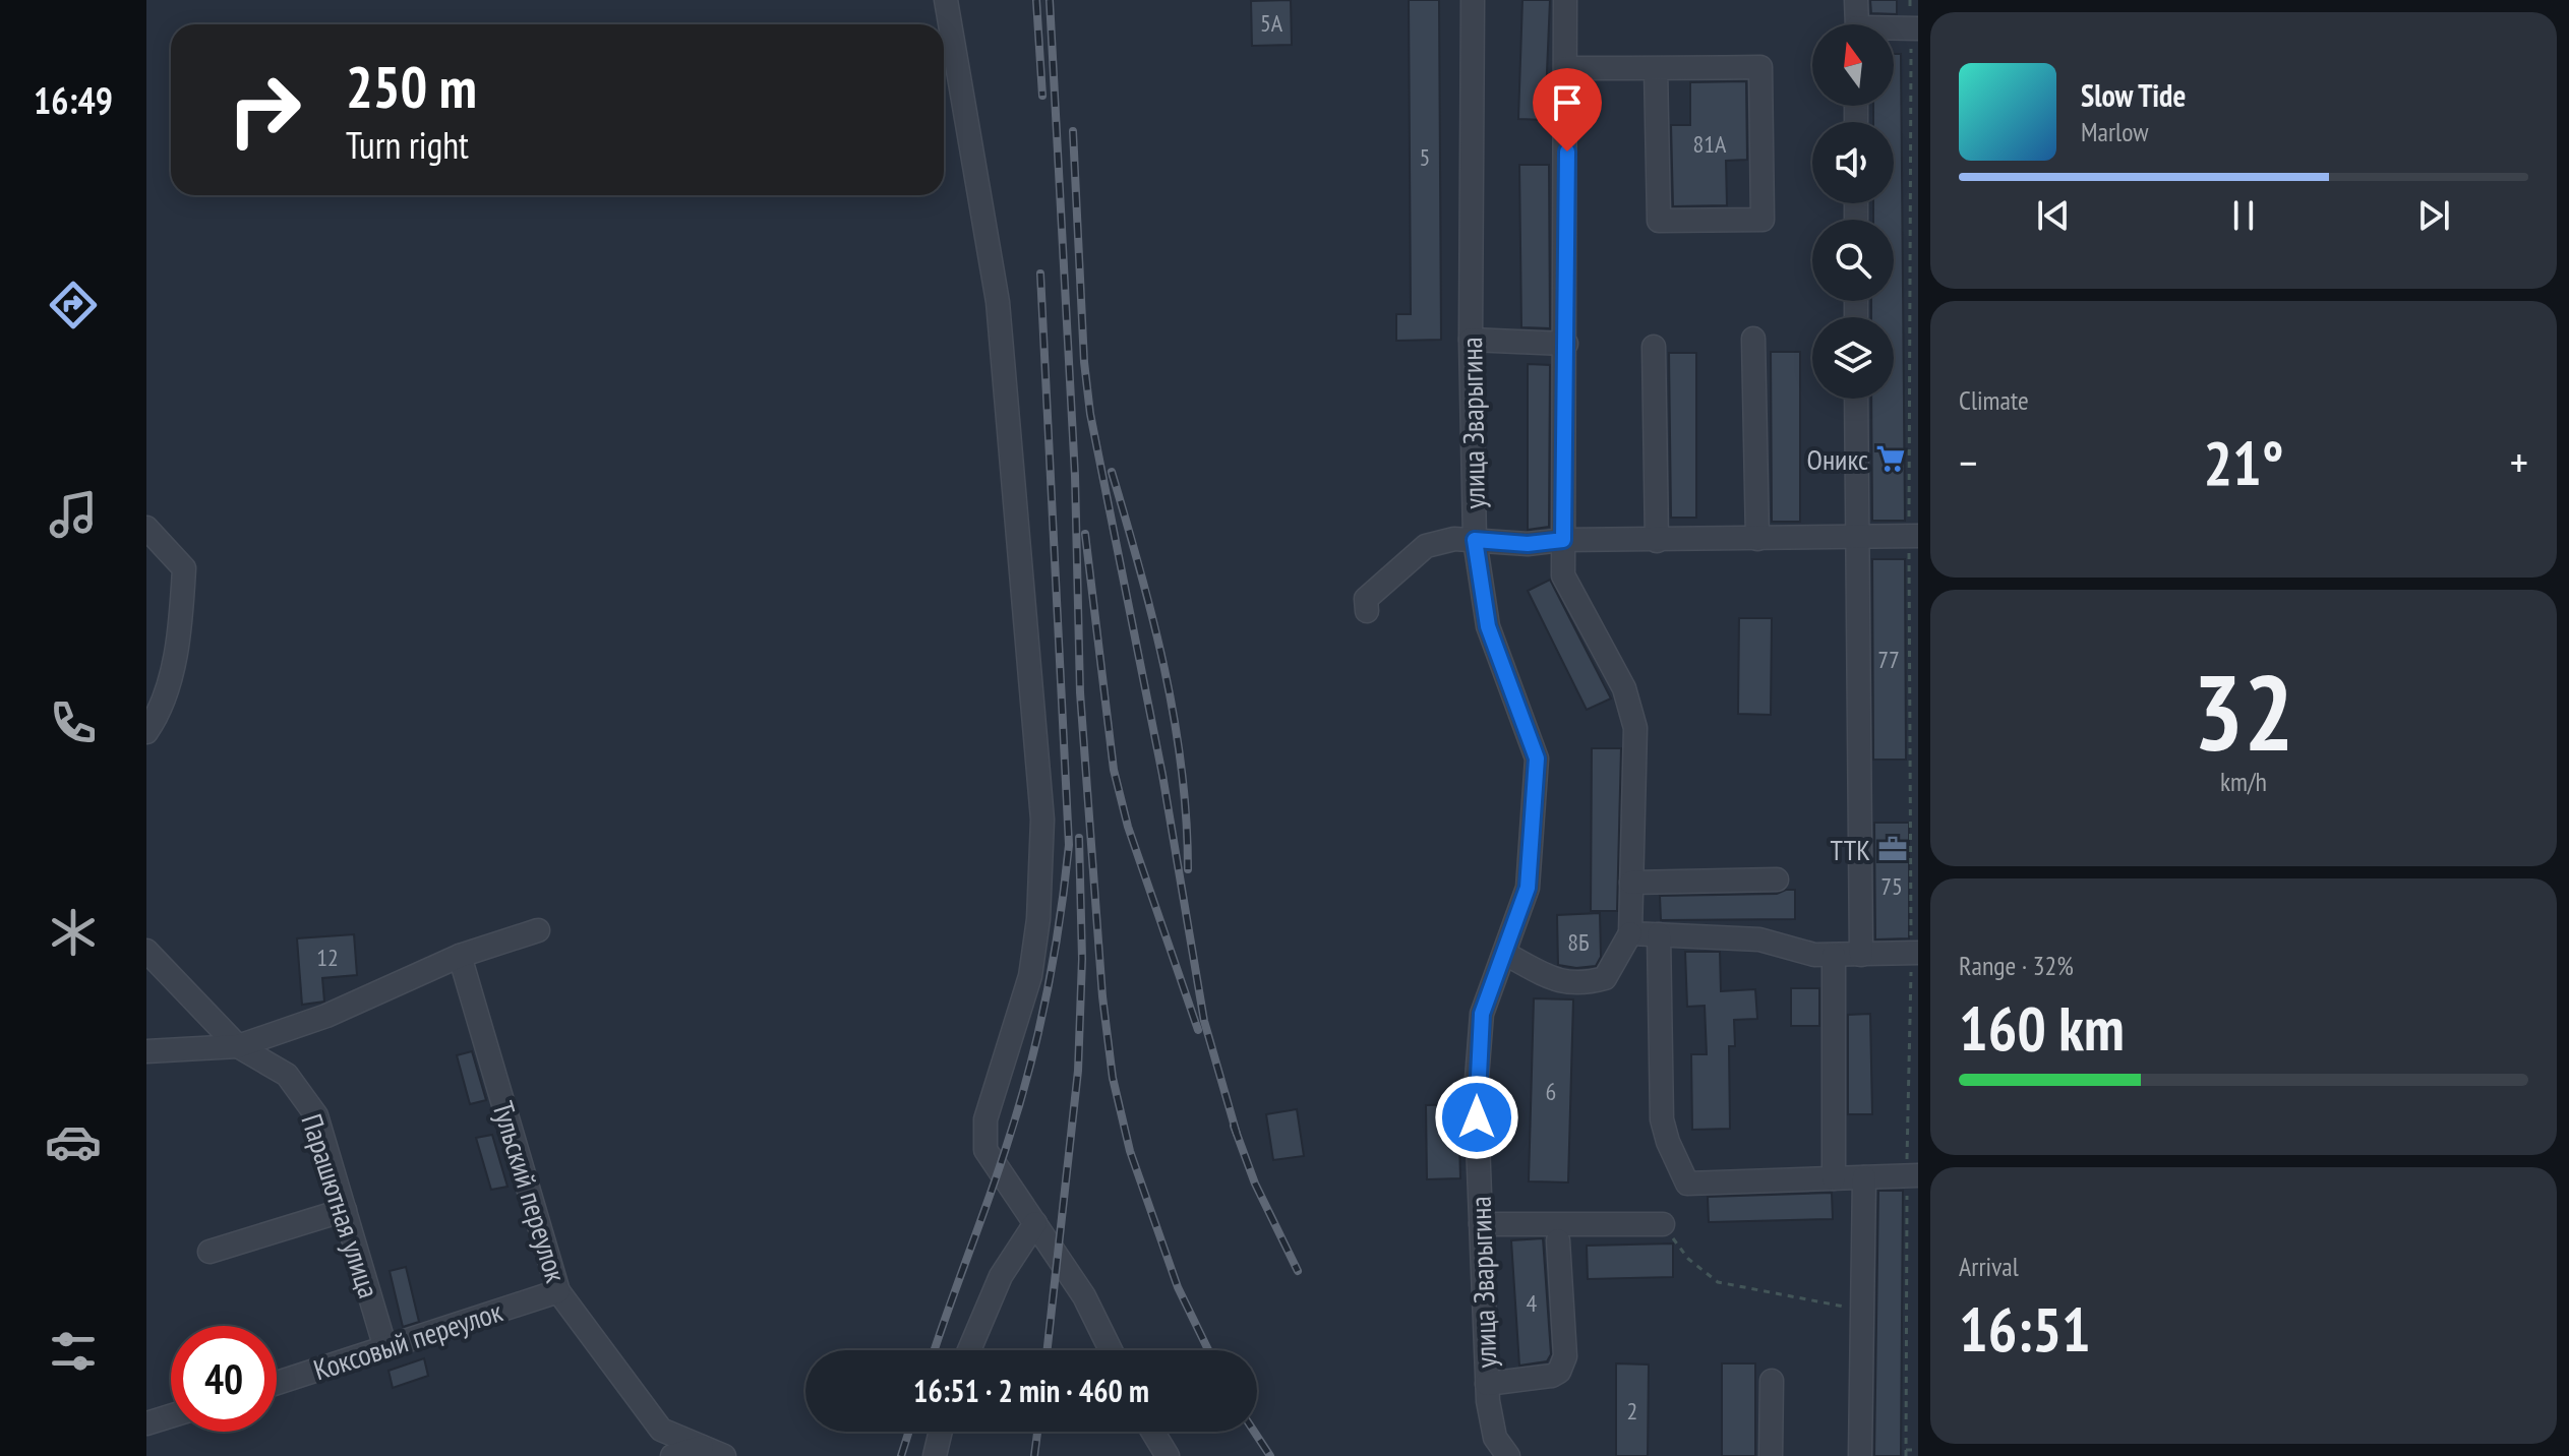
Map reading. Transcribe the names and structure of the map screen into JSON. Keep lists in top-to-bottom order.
{
  "streets": {
    "street": [
      "улица Зварыгина",
      "Тульский переулок",
      "Парашютная улица",
      "Коксовый переулок"
    ]
  },
  "crossings": [
    ["Тульский переулок", "Коксовый переулок"],
    ["Парашютная улица", "Коксовый переулок"]
  ],
  "places": {
    "supermarket": ["Оникс"],
    "office": ["ТТК"]
  },
  "house_numbers": [
    "5А",
    "81А",
    "5",
    "77",
    "75",
    "8Б",
    "12",
    "6",
    "4",
    "2"
  ],
  "north": "top",
  "page": {
    "tabs": "16:49",
    "turn": ["250 m", "Turn right"],
    "song": ["Slow Tide", "Marlow"],
    "tile": [
      "Climate",
      ["32", "km/h"],
      ["Range · 32%", "160 km"],
      ["Arrival", "16:51"]
    ],
    "heat": ["−", "21°", "+"],
    "limit": "40",
    "trip": "16:51 · 2 min · 460 m"
  }
}
